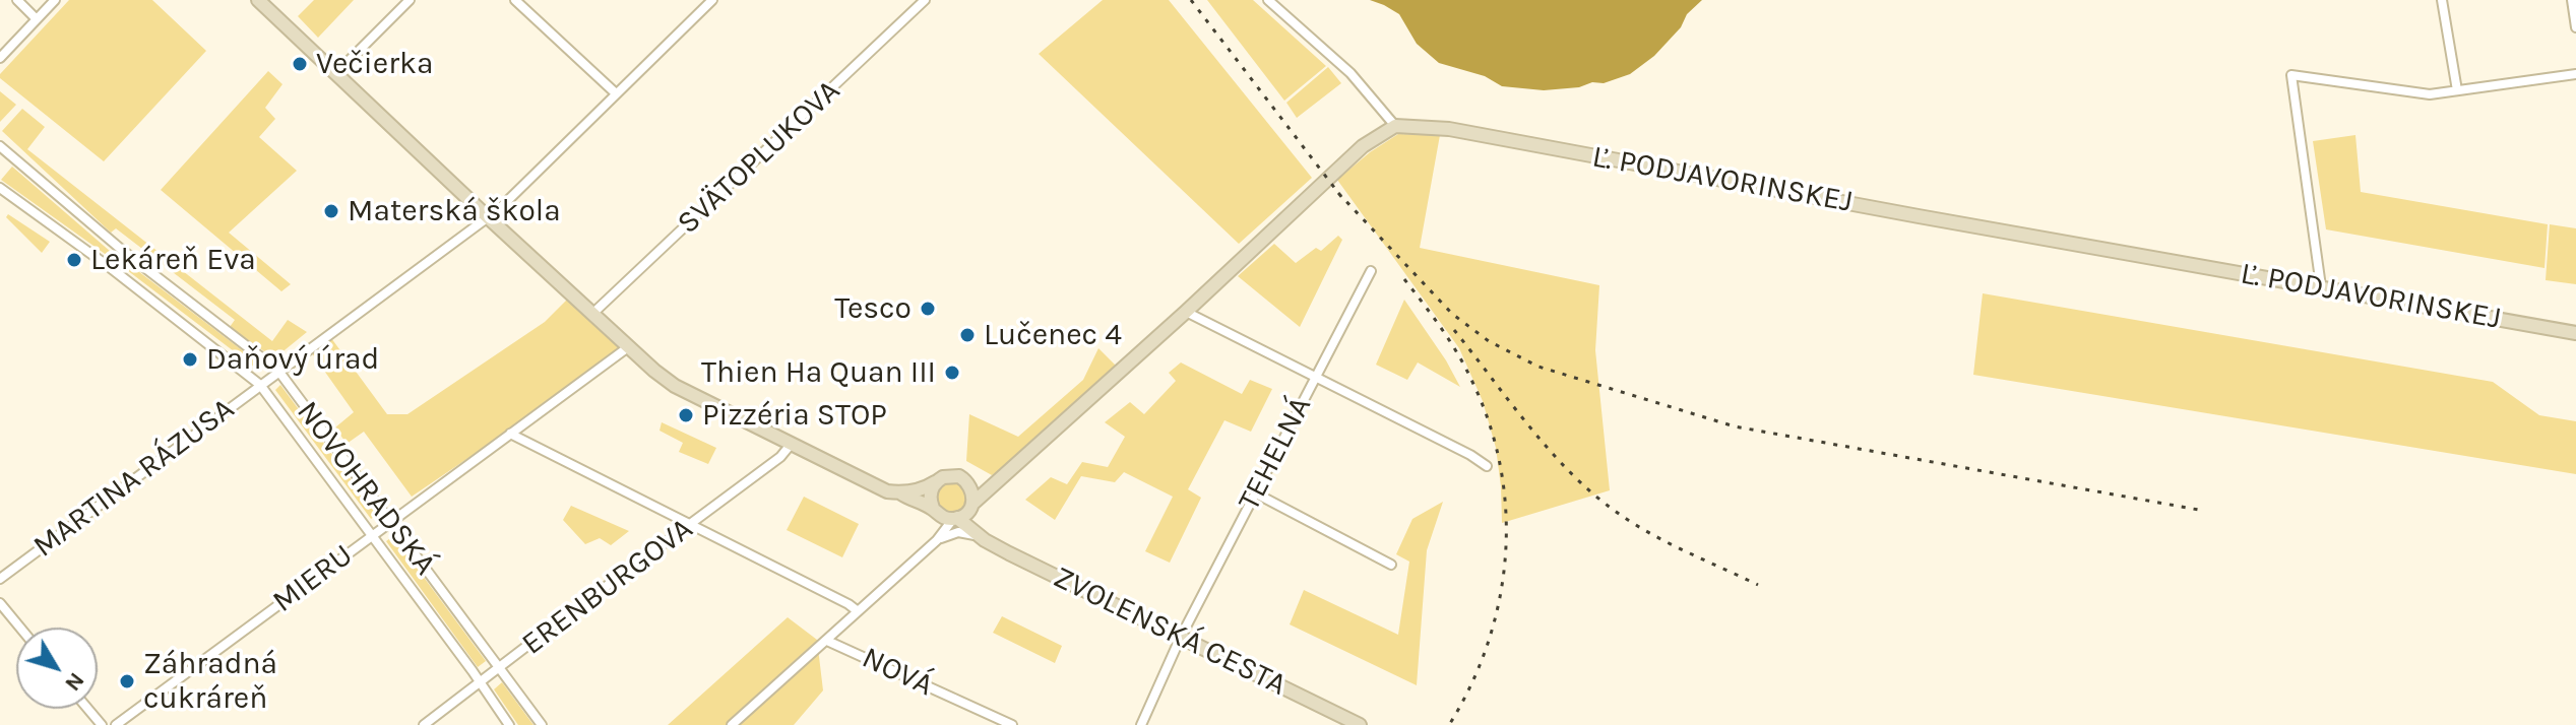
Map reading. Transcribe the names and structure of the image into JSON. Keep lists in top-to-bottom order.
{
  "streets": {
    "street": [
      "SVÄTOPLUKOVA",
      "Ľ. PODJAVORINSKEJ",
      "TEHELNÁ",
      "MARTINA RÁZUSA",
      "NOVOHRADSKÁ",
      "MIERU",
      "ERENBURGOVA",
      "ZVOLENSKÁ CESTA",
      "NOVÁ"
    ]
  },
  "crossings": [
    ["SVÄTOPLUKOVA", "ZVOLENSKÁ CESTA"],
    ["TEHELNÁ", "ZVOLENSKÁ CESTA"],
    ["MARTINA RÁZUSA", "NOVOHRADSKÁ"],
    ["MARTINA RÁZUSA", "ZVOLENSKÁ CESTA"],
    ["NOVOHRADSKÁ", "MIERU"],
    ["NOVOHRADSKÁ", "ERENBURGOVA"],
    ["MIERU", "ZVOLENSKÁ CESTA"],
    ["ERENBURGOVA", "ZVOLENSKÁ CESTA"]
  ],
  "places": [
    "Večierka",
    "Materská škola",
    "Lekáreň Eva",
    "Tesco",
    "Lučenec 4",
    "Daňový úrad",
    "Thien Ha Quan III",
    "Pizzéria STOP",
    "Záhradná cukráreň"
  ],
  "north": "bottom right"
}
